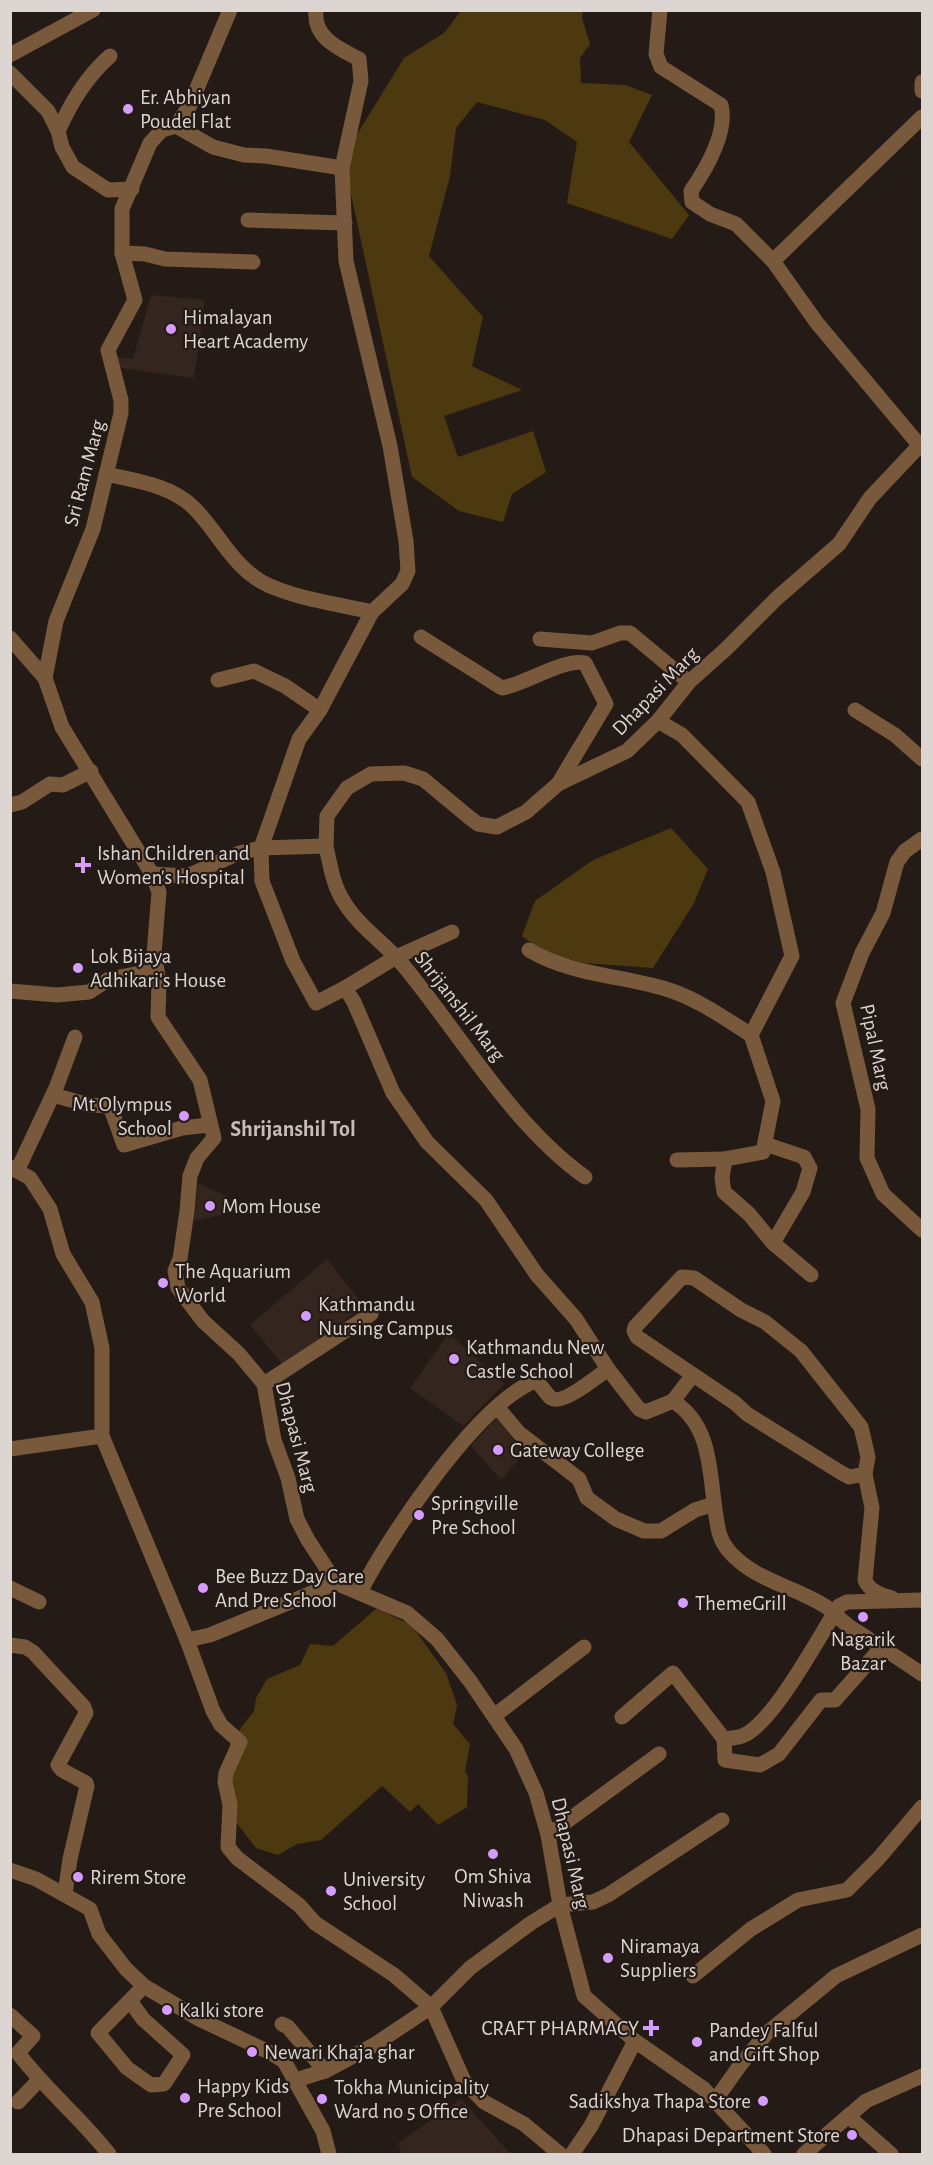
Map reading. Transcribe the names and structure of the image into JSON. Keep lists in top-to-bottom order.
{
  "streets": {
    "street": [
      "Sri Ram Marg",
      "Dhapasi Marg",
      "Shrijanshil Marg",
      "Pipal Marg"
    ]
  },
  "crossings": [
    ["Sri Ram Marg", "Dhapasi Marg"],
    ["Dhapasi Marg", "Shrijanshil Marg"]
  ],
  "districts": ["Shrijanshil Tol"],
  "places": {
    "other": [
      "Er. Abhiyan Poudel Flat",
      "Himalayan Heart Academy",
      "Lok Bijaya Adhikari's House",
      "Mt Olympus School",
      "Mom House",
      "The Aquarium World",
      "Kathmandu Nursing Campus",
      "Kathmandu New Castle School",
      "Gateway College",
      "Springville Pre School",
      "Bee Buzz Day Care And Pre School",
      "ThemeGrill",
      "Nagarik Bazar",
      "Om Shiva Niwash",
      "Rirem Store",
      "University School",
      "Niramaya Suppliers",
      "Kalki store",
      "Pandey Falful and Gift Shop",
      "Newari Khaja ghar",
      "Happy Kids Pre School",
      "Tokha Municipality Ward no 5 Office",
      "Sadikshya Thapa Store",
      "Dhapasi Department Store"
    ],
    "health": ["Ishan Children and Women's Hospital", "CRAFT PHARMACY"]
  }
}
